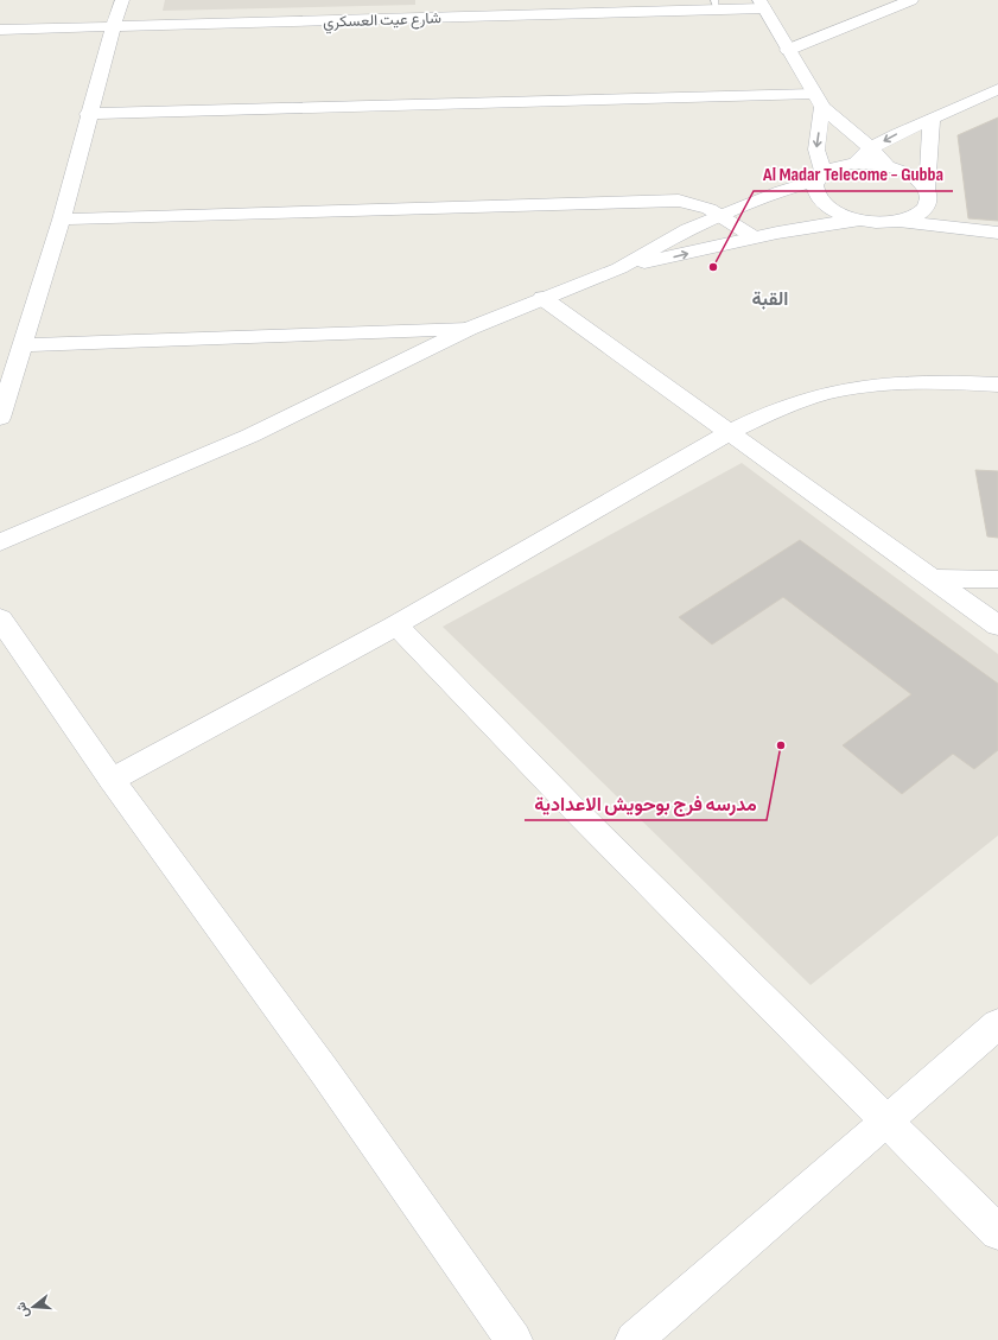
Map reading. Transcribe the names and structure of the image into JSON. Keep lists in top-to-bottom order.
{
  "streets": {
    "street": ["شارع عيت العسكري"]
  },
  "districts": ["القبة"],
  "places": ["Al Madar Telecome - Gubba", "مدرسه فرج بوحويش الاعدادية"],
  "north": "left"
}
